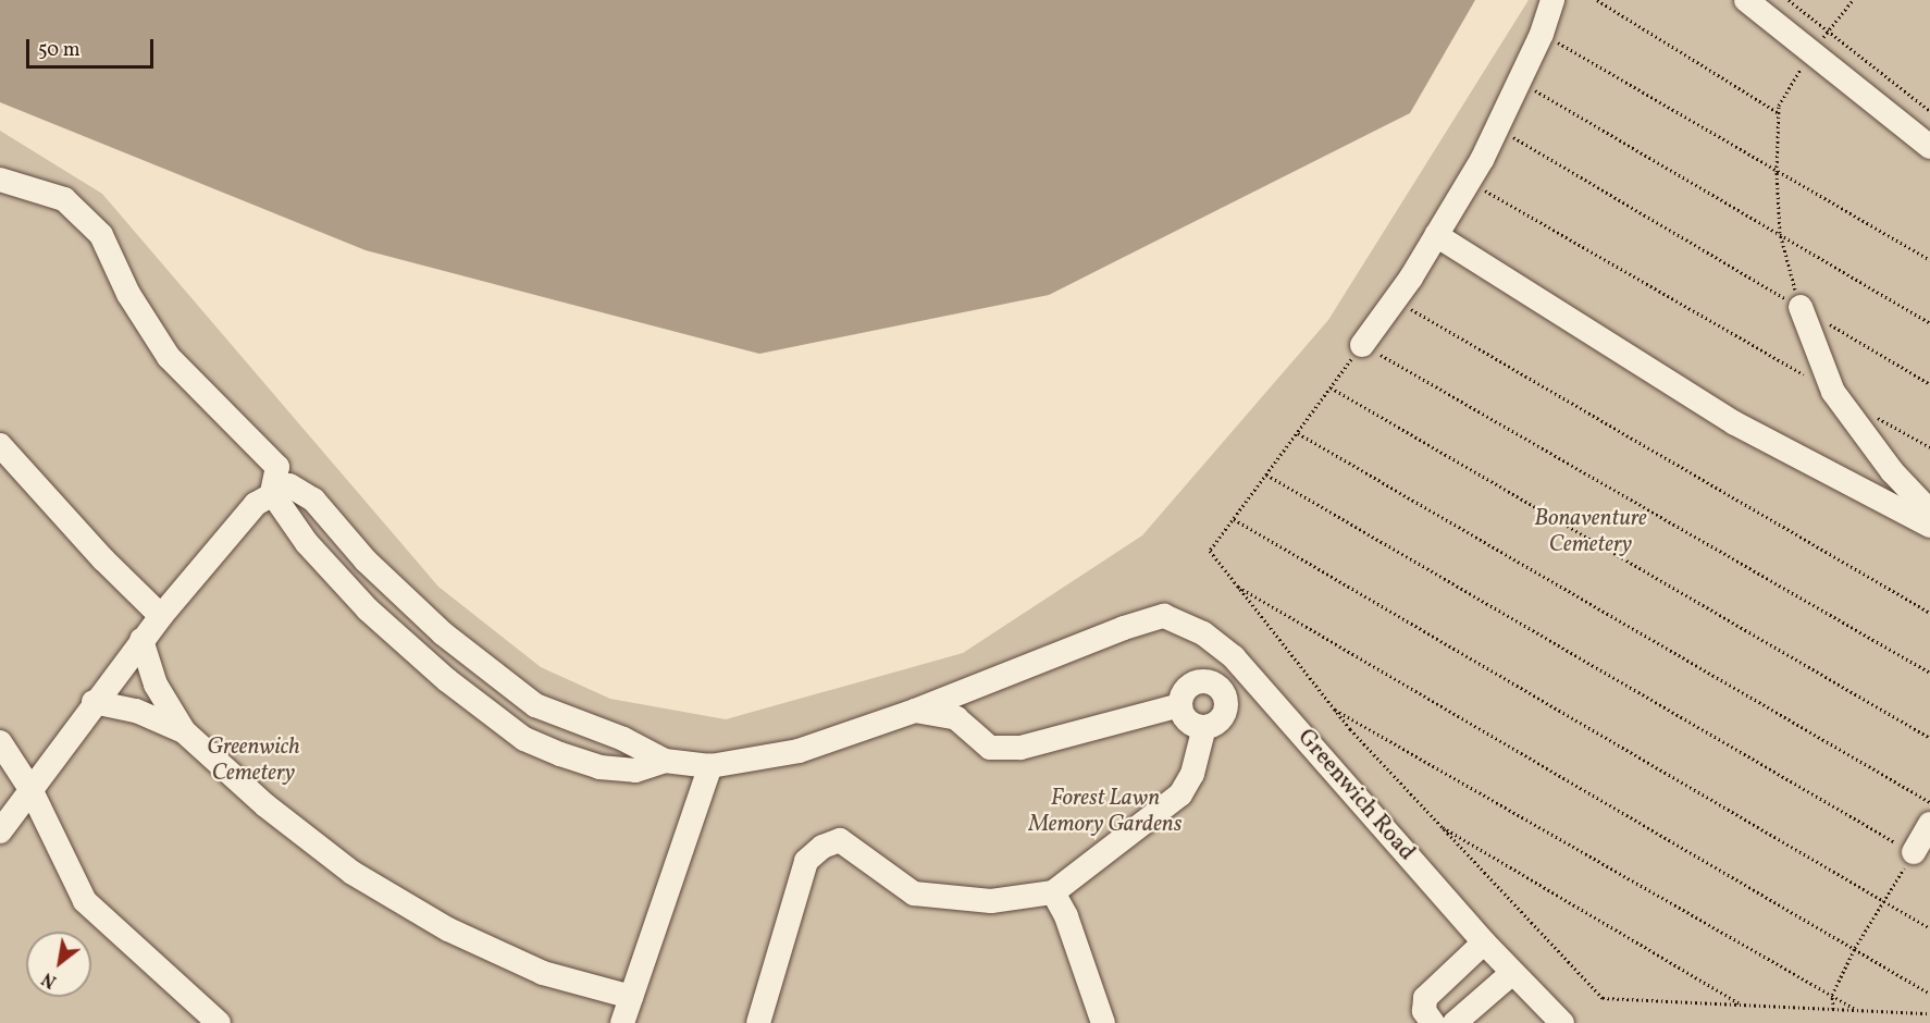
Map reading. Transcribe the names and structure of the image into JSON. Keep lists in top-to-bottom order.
{
  "streets": {
    "street": ["Greenwich Road"]
  },
  "parks": ["Bonaventure Cemetery", "Greenwich Cemetery", "Forest Lawn Memory Gardens"],
  "scale_bar": "50 m",
  "north": "bottom left"
}
